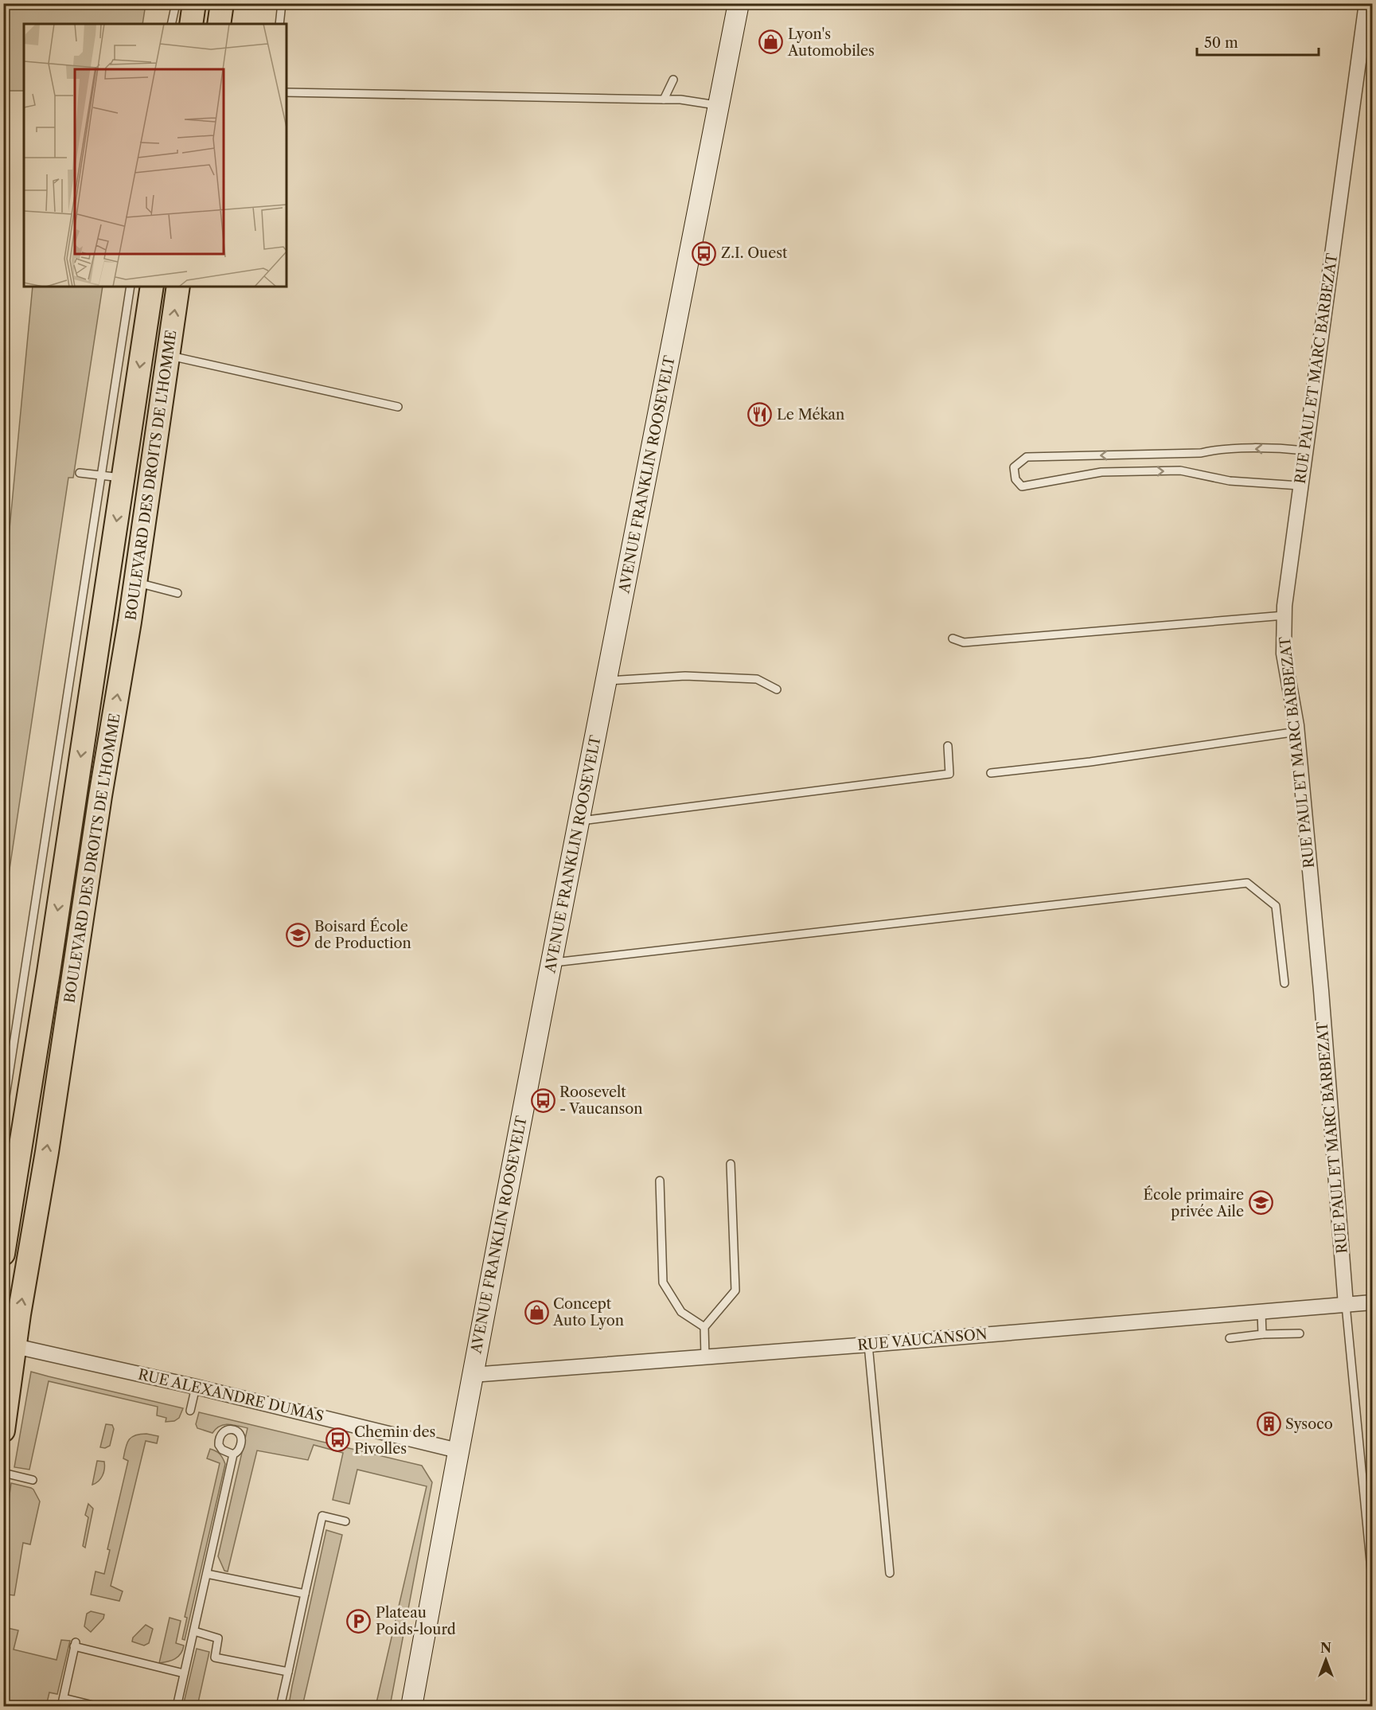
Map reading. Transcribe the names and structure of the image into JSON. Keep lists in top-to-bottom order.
{
  "streets": {
    "main road": ["BOULEVARD DES DROITS DE L'HOMME"],
    "street": [
      "RUE PAUL ET MARC BARBEZAT",
      "AVENUE FRANKLIN ROOSEVELT",
      "RUE VAUCANSON",
      "RUE ALEXANDRE DUMAS"
    ]
  },
  "crossings": [
    ["RUE PAUL ET MARC BARBEZAT", "RUE VAUCANSON"],
    ["AVENUE FRANKLIN ROOSEVELT", "RUE VAUCANSON"],
    ["AVENUE FRANKLIN ROOSEVELT", "RUE ALEXANDRE DUMAS"],
    ["BOULEVARD DES DROITS DE L'HOMME", "RUE ALEXANDRE DUMAS"]
  ],
  "places": {
    "shop": ["Lyon's Automobiles", "Concept Auto Lyon"],
    "bus stop": ["Z.I. Ouest", "Roosevelt - Vaucanson", "Chemin des Pivolles"],
    "restaurant": ["Le Mékan"],
    "school or university": ["Boisard École de Production", "École primaire privée Aile"],
    "building": ["Sysoco"],
    "parking": ["Plateau Poids-lourd"]
  },
  "scale_bar": "50 m",
  "north": "top"
}
